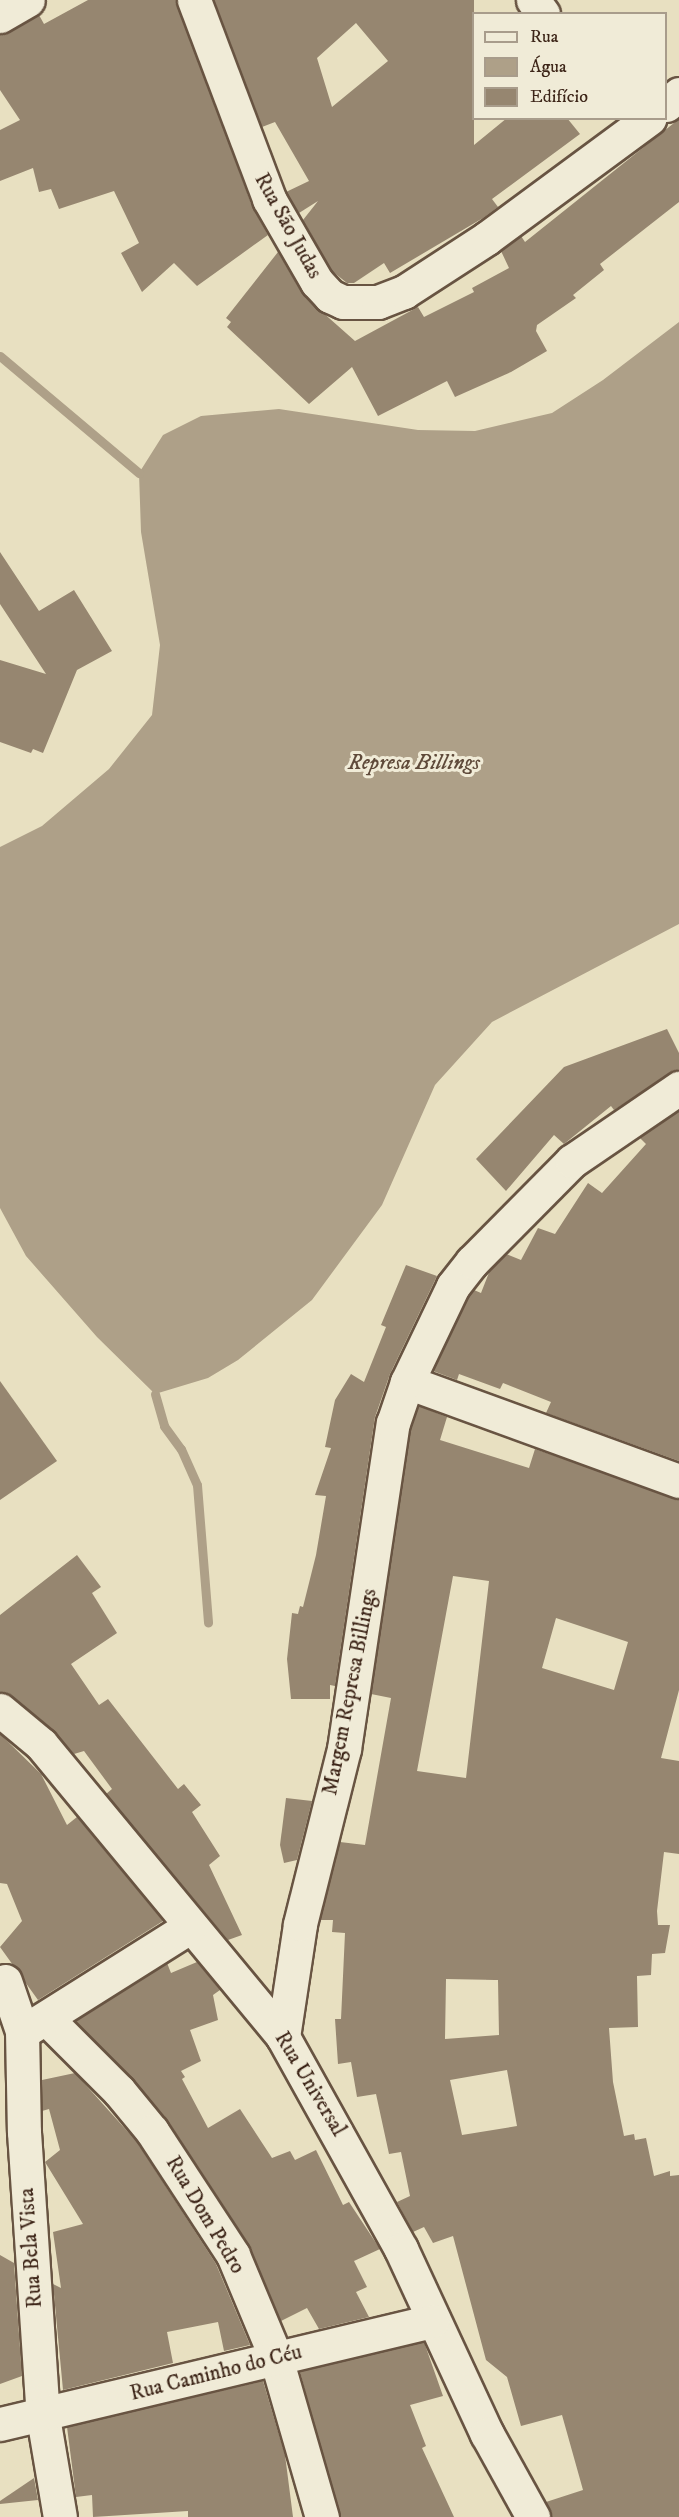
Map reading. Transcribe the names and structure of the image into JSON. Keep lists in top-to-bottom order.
{
  "streets": {
    "street": [
      "Rua São Judas",
      "Margem Represa Billings",
      "Rua Universal",
      "Rua Dom Pedro",
      "Rua Bela Vista",
      "Rua Caminho do Céu"
    ]
  },
  "crossings": [
    ["Margem Represa Billings", "Rua Universal"],
    ["Rua Universal", "Rua Caminho do Céu"],
    ["Rua Dom Pedro", "Rua Bela Vista"],
    ["Rua Dom Pedro", "Rua Caminho do Céu"],
    ["Rua Bela Vista", "Rua Caminho do Céu"]
  ],
  "water": ["Represa Billings"],
  "legend": ["Rua", "Água", "Edifício"]
}
